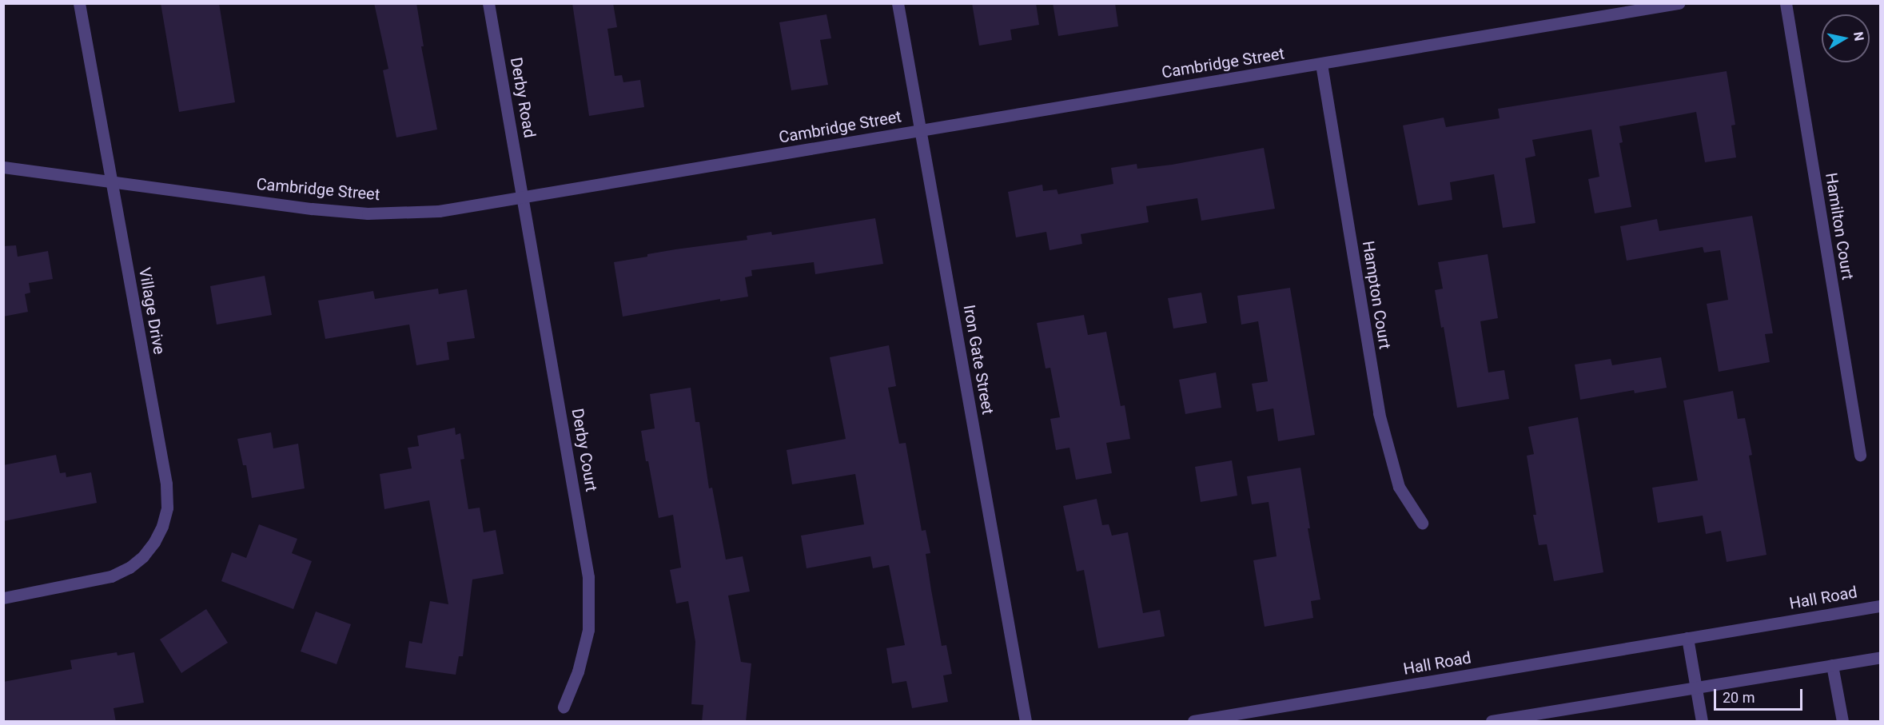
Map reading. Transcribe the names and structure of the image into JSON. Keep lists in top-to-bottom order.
{
  "streets": {
    "street": [
      "Cambridge Street",
      "Derby Road",
      "Hamilton Court",
      "Hampton Court",
      "Village Drive",
      "Iron Gate Street",
      "Derby Court",
      "Hall Road"
    ]
  },
  "crossings": [
    ["Cambridge Street", "Derby Road"],
    ["Cambridge Street", "Hampton Court"],
    ["Cambridge Street", "Village Drive"],
    ["Cambridge Street", "Iron Gate Street"],
    ["Cambridge Street", "Derby Court"],
    ["Derby Road", "Derby Court"]
  ],
  "scale_bar": "20 m",
  "north": "right"
}
